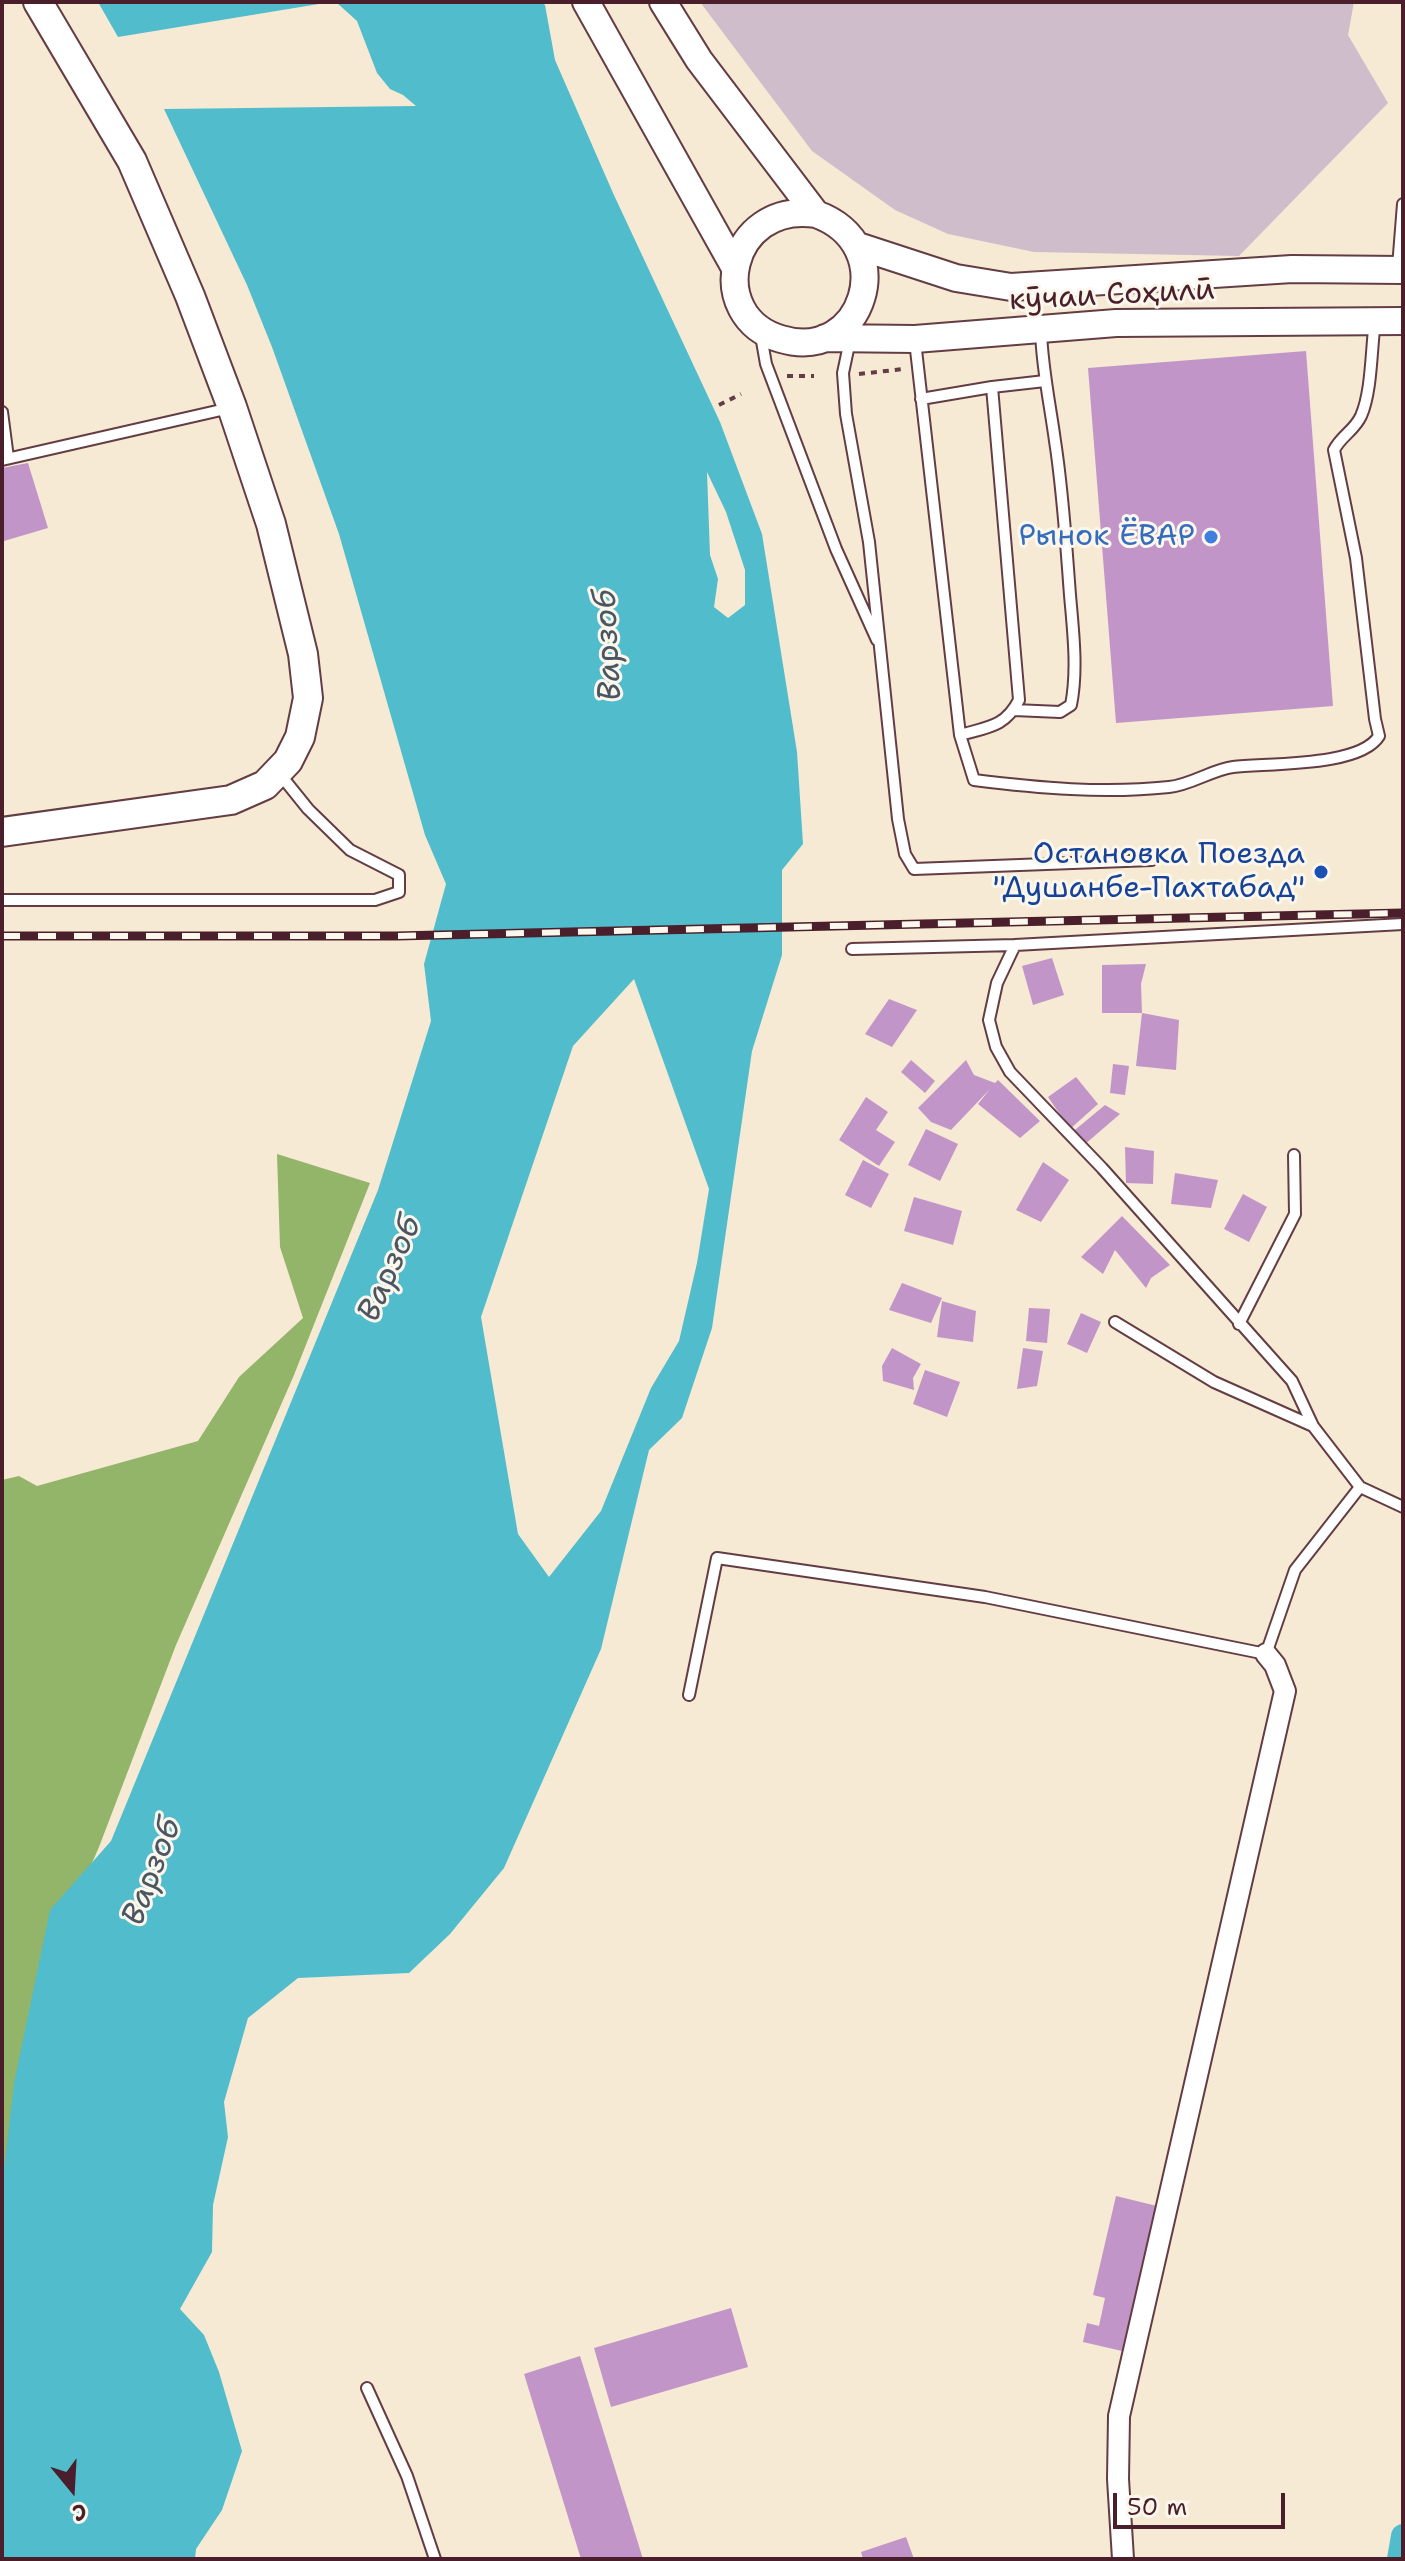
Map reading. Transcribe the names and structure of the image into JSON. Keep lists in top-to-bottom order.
{
  "streets": {
    "street": ["кӯчаи Соҳилӣ"]
  },
  "water": ["Варзоб"],
  "places": ["Рынок ЁВАР", "Остановка Поезда \"Душанбе-Пахтабад\""],
  "scale_bar": "50 m",
  "north": "bottom"
}
